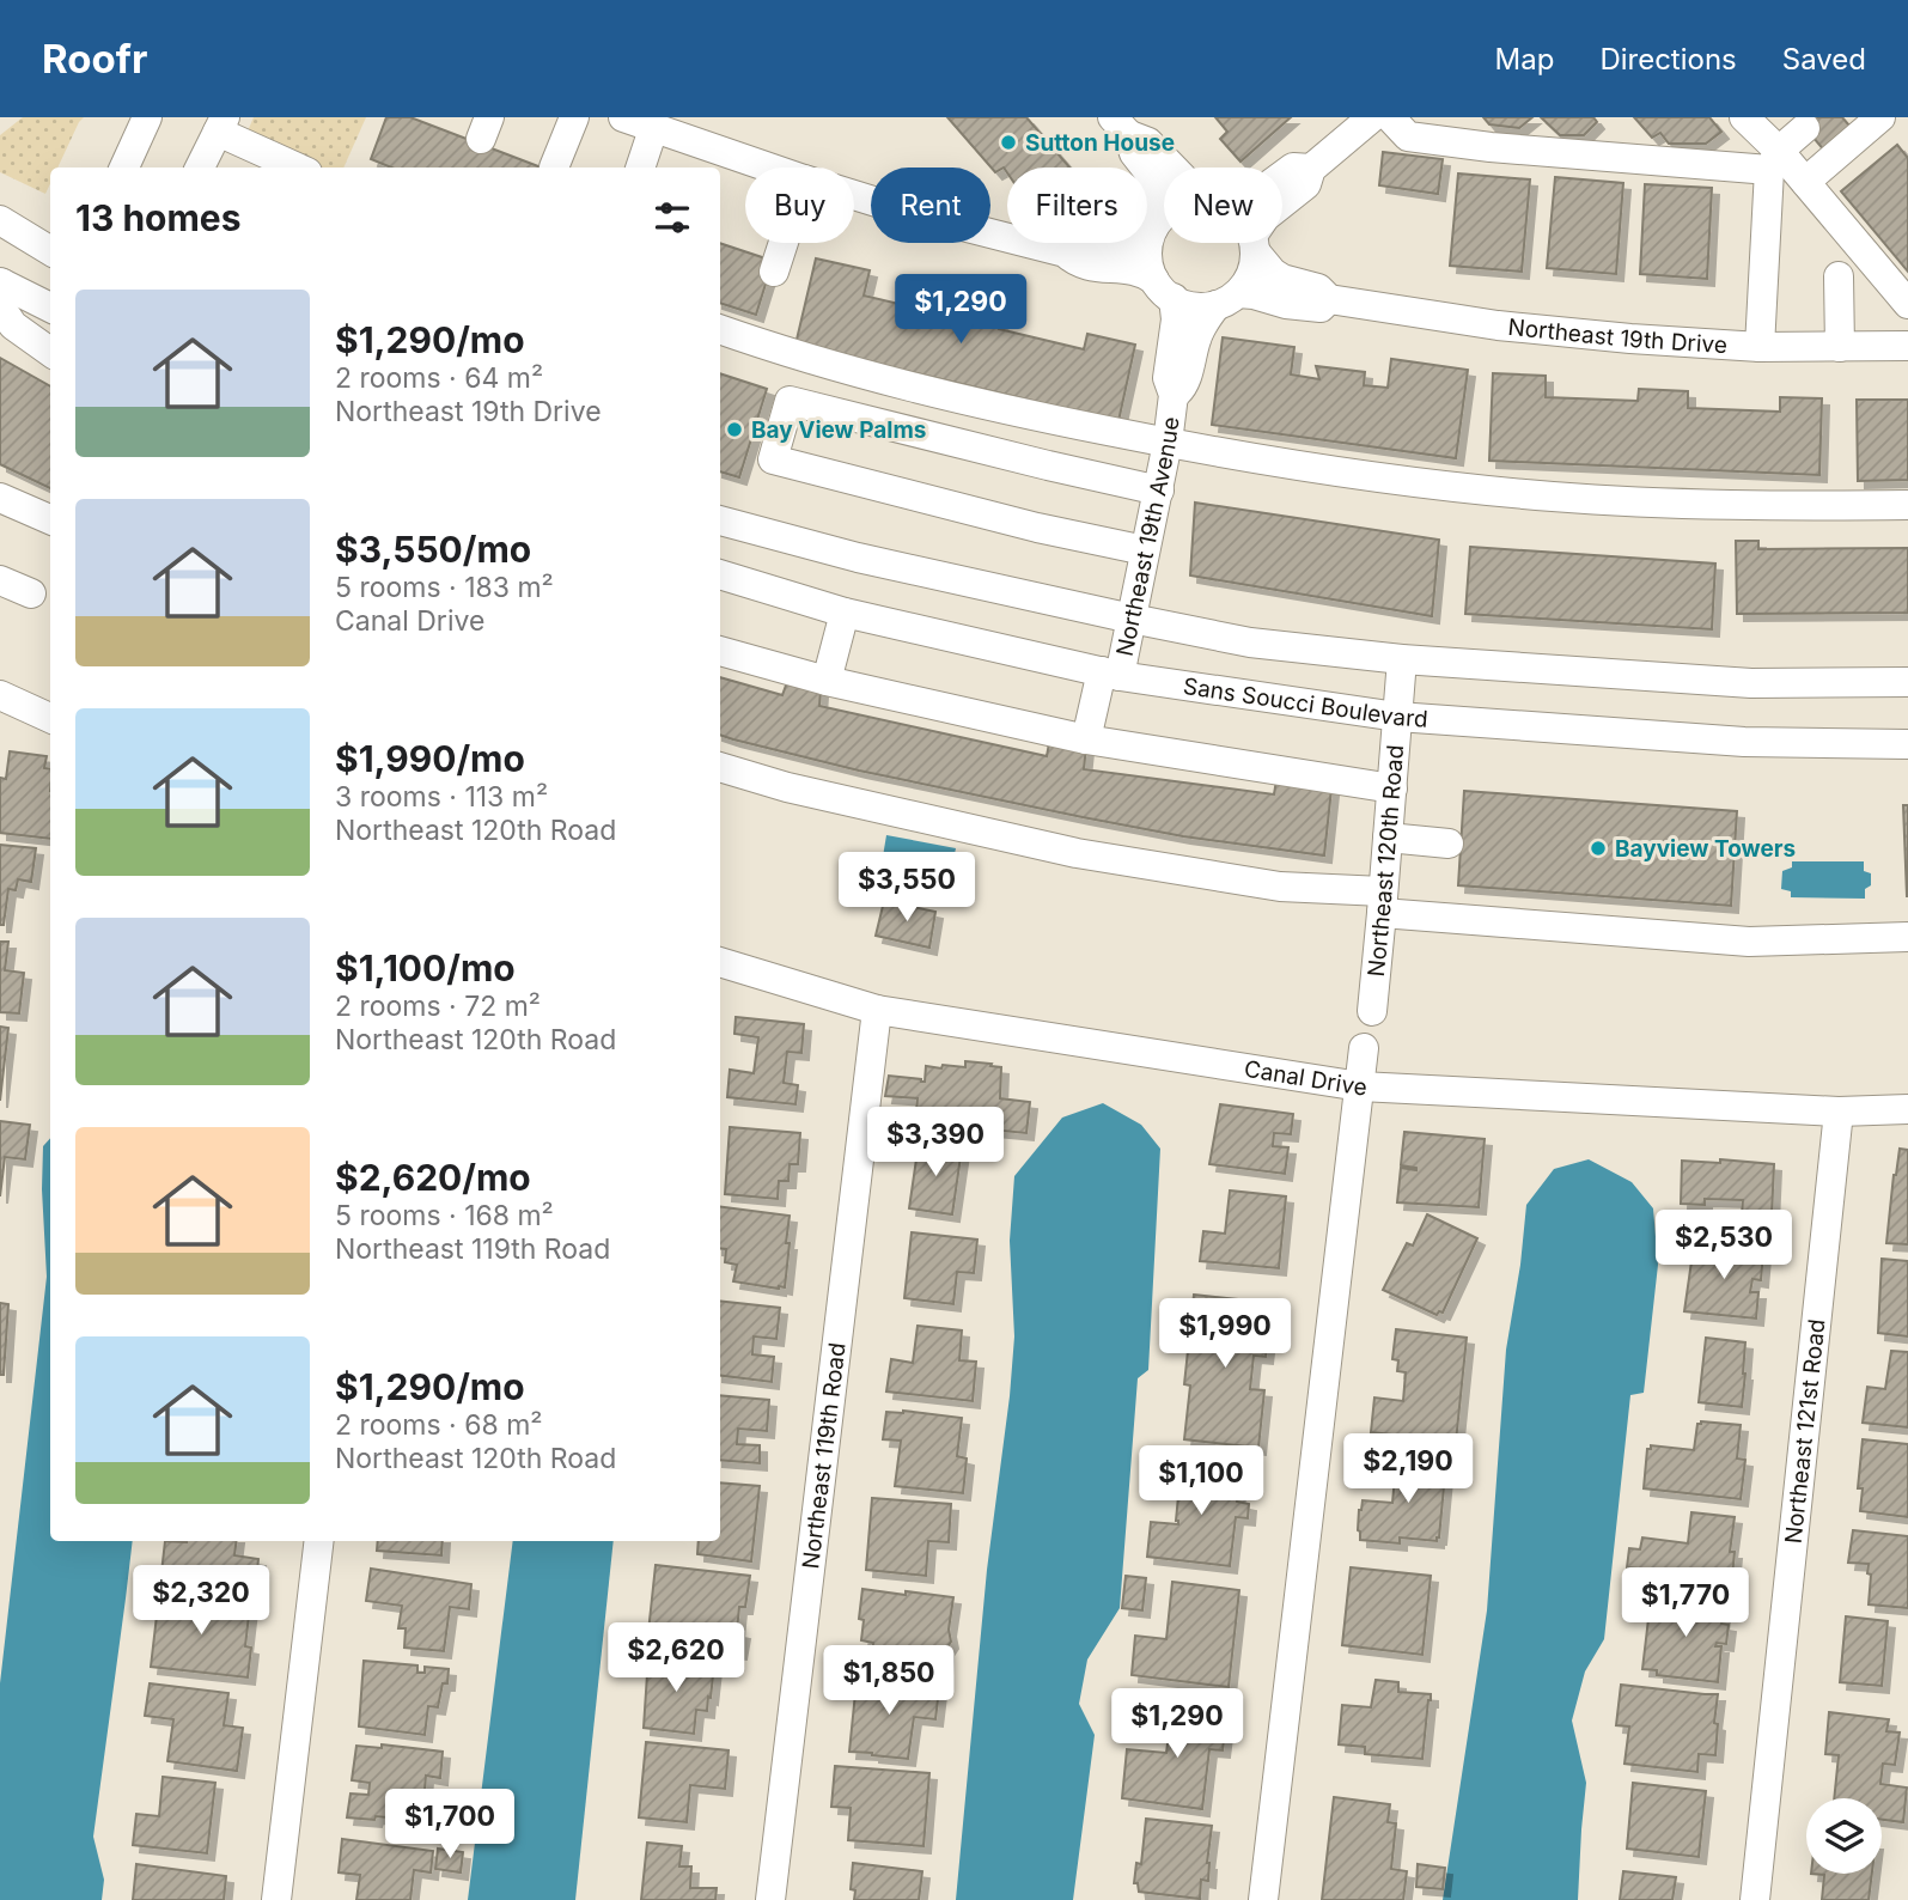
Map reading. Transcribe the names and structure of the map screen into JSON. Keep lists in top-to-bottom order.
{
  "streets": {
    "street": [
      "Northeast 19th Drive",
      "Northeast 19th Avenue",
      "Sans Soucci Boulevard",
      "Northeast 120th Road",
      "Canal Drive",
      "Northeast 121st Road",
      "Northeast 119th Road"
    ]
  },
  "crossings": [
    ["Northeast 19th Drive", "Northeast 19th Avenue"],
    ["Northeast 19th Avenue", "Sans Soucci Boulevard"],
    ["Sans Soucci Boulevard", "Northeast 120th Road"],
    ["Canal Drive", "Northeast 121st Road"],
    ["Canal Drive", "Northeast 119th Road"]
  ],
  "places": ["Sutton House", "Bay View Palms", "Bayview Towers"],
  "page": {
    "header": "Roofr",
    "nav": ["Map", "Directions", "Saved"],
    "chip": [
      "Buy",
      "Rent",
      "Filters",
      "New"
    ],
    "heading": "13 homes",
    "list": [
      {
        "name": "$1,290/mo",
        "note": "2 rooms · 64 m² · Northeast 19th Drive"
      },
      {
        "name": "$3,550/mo",
        "note": "5 rooms · 183 m² · Canal Drive"
      },
      {
        "name": "$1,990/mo",
        "note": "3 rooms · 113 m² · Northeast 120th Road"
      },
      {
        "name": "$1,100/mo",
        "note": "2 rooms · 72 m² · Northeast 120th Road"
      },
      {
        "name": "$2,620/mo",
        "note": "5 rooms · 168 m² · Northeast 119th Road"
      },
      {
        "name": "$1,290/mo",
        "note": "2 rooms · 68 m² · Northeast 120th Road"
      }
    ],
    "price": [
      "$1,290",
      "$3,550",
      "$3,390",
      "$2,530",
      "$1,990",
      "$2,190",
      "$1,100",
      "$2,320",
      "$1,770",
      "$2,620",
      "$1,850",
      "$1,290",
      "$1,700"
    ]
  }
}
